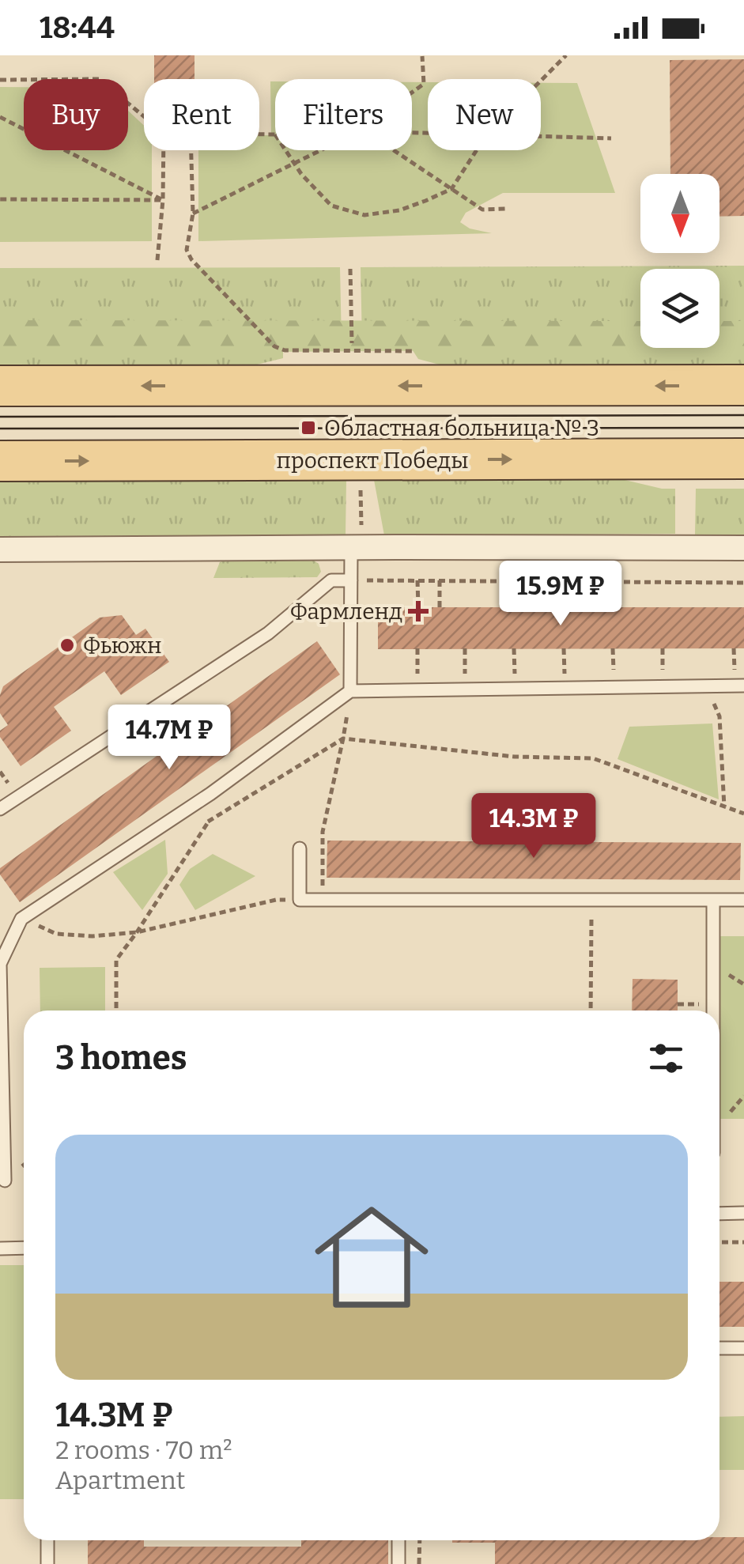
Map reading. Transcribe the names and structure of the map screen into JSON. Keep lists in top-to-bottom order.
{
  "streets": {
    "main road": ["проспект Победы"]
  },
  "places": {
    "transit": ["Областная больница № 3"],
    "health": ["Фармленд"],
    "other": ["Фьюжн"]
  },
  "north": "bottom",
  "page": {
    "status": "18:44",
    "chip": [
      "Buy",
      "Rent",
      "Filters",
      "New"
    ],
    "price": ["15.9M ₽", "14.7M ₽", "14.3M ₽"],
    "heading": "3 homes",
    "list": [
      {
        "name": "14.3M ₽",
        "note": "2 rooms · 70 m² · Apartment"
      }
    ]
  }
}
